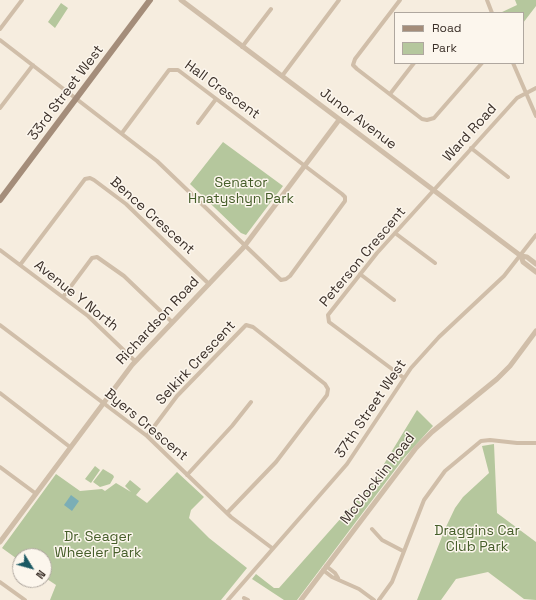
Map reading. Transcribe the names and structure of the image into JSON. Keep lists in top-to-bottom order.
{
  "streets": {
    "main road": ["33rd Street West"],
    "street": [
      "Hall Crescent",
      "Junor Avenue",
      "Ward Road",
      "Bence Crescent",
      "Peterson Crescent",
      "Avenue Y North",
      "Richardson Road",
      "Selkirk Crescent",
      "37th Street West",
      "Byers Crescent",
      "McClocklin Road"
    ]
  },
  "crossings": [
    ["Hall Crescent", "Richardson Road"],
    ["Junor Avenue", "Ward Road"],
    ["Junor Avenue", "Peterson Crescent"],
    ["Junor Avenue", "Richardson Road"],
    ["Junor Avenue", "37th Street West"],
    ["Ward Road", "Peterson Crescent"],
    ["Bence Crescent", "Avenue Y North"],
    ["Bence Crescent", "Richardson Road"],
    ["Peterson Crescent", "37th Street West"],
    ["Avenue Y North", "Richardson Road"],
    ["Richardson Road", "Byers Crescent"],
    ["Selkirk Crescent", "Byers Crescent"],
    ["37th Street West", "Byers Crescent"]
  ],
  "parks": ["Senator Hnatyshyn Park", "Draggins Car Club Park", "Dr. Seager Wheeler Park"],
  "legend": ["Road", "Park"],
  "north": "bottom right"
}
